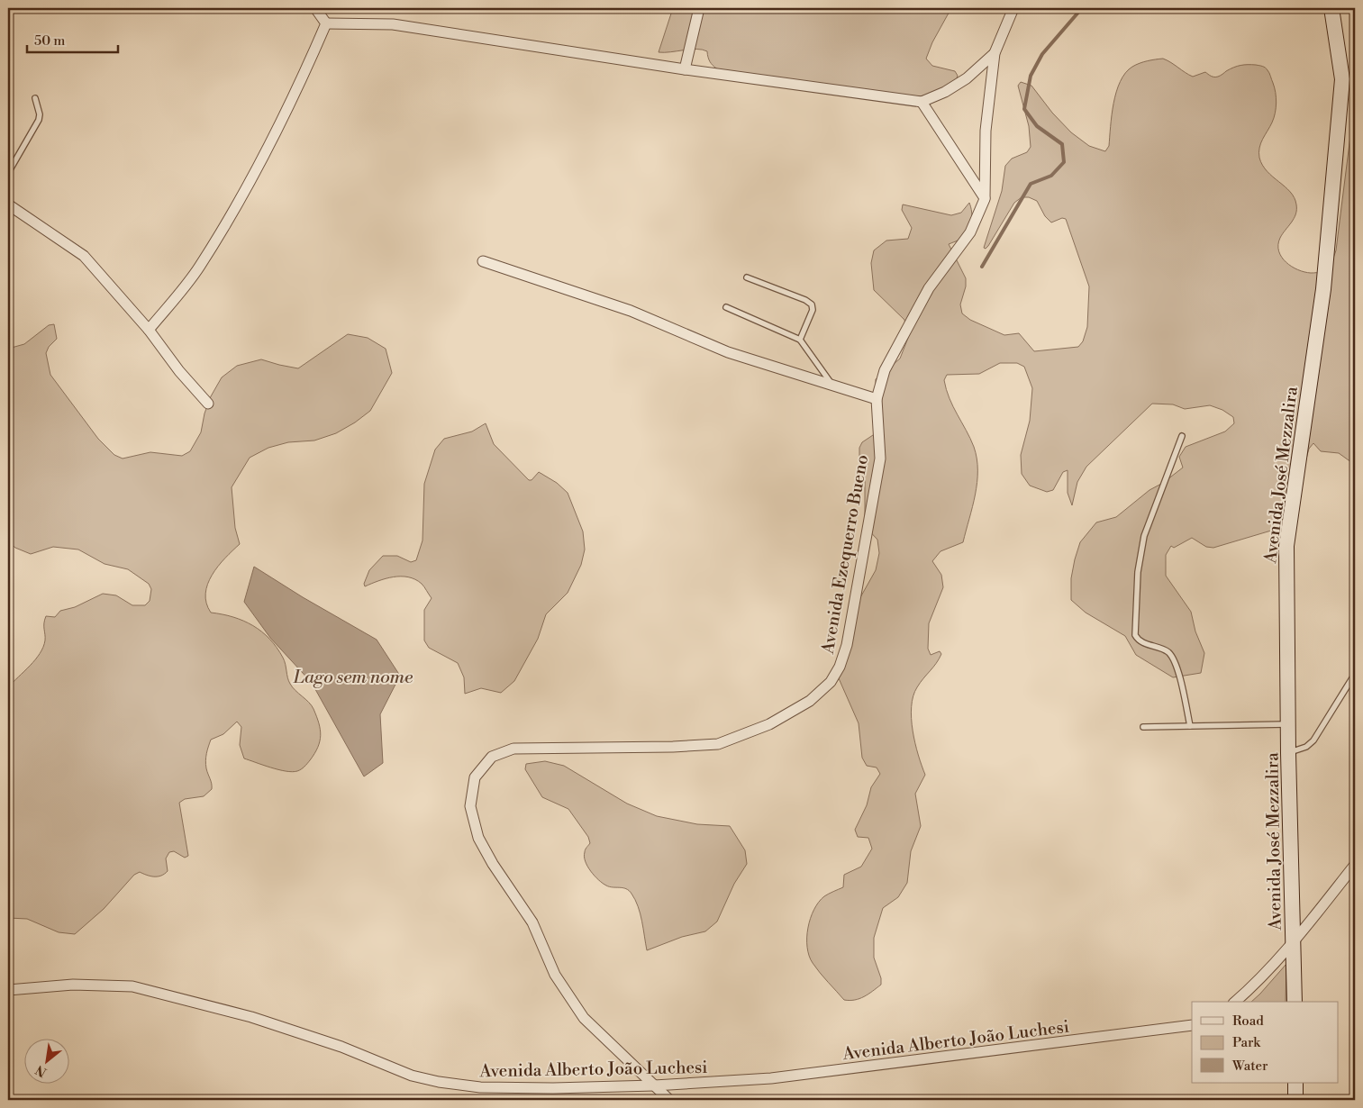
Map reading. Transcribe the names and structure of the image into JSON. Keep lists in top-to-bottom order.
{
  "streets": {
    "main road": ["Avenida José Mezzalira"],
    "street": ["Avenida Ezequerro Bueno", "Avenida Alberto João Luchesi"]
  },
  "crossings": [
    ["Avenida Ezequerro Bueno", "Avenida Alberto João Luchesi"]
  ],
  "water": ["Lago sem nome"],
  "legend": ["Road", "Park", "Water"],
  "scale_bar": "50 m",
  "north": "bottom left"
}
